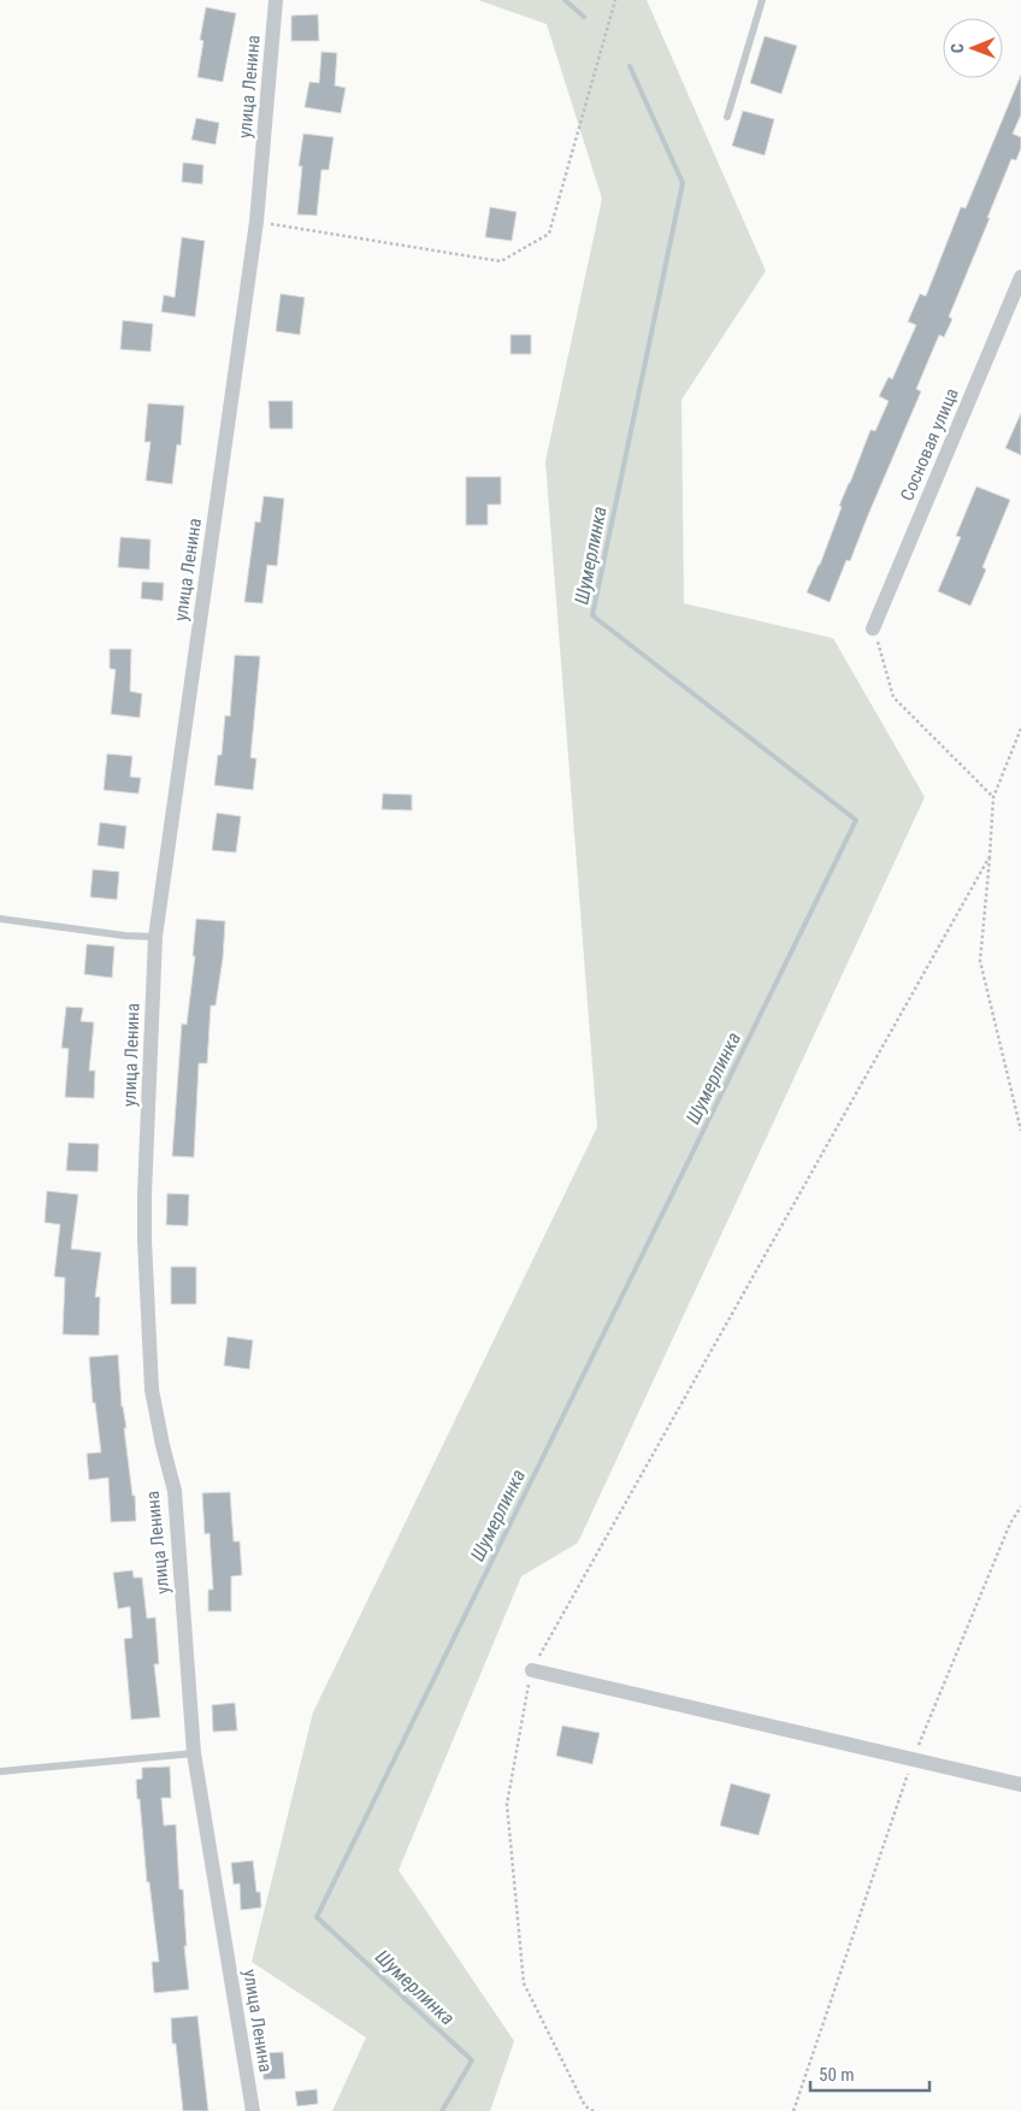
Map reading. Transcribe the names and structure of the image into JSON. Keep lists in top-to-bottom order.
{
  "streets": {
    "street": ["улица Ленина", "Сосновая улица"]
  },
  "water": ["Шумерлинка"],
  "scale_bar": "50 m",
  "north": "left"
}
